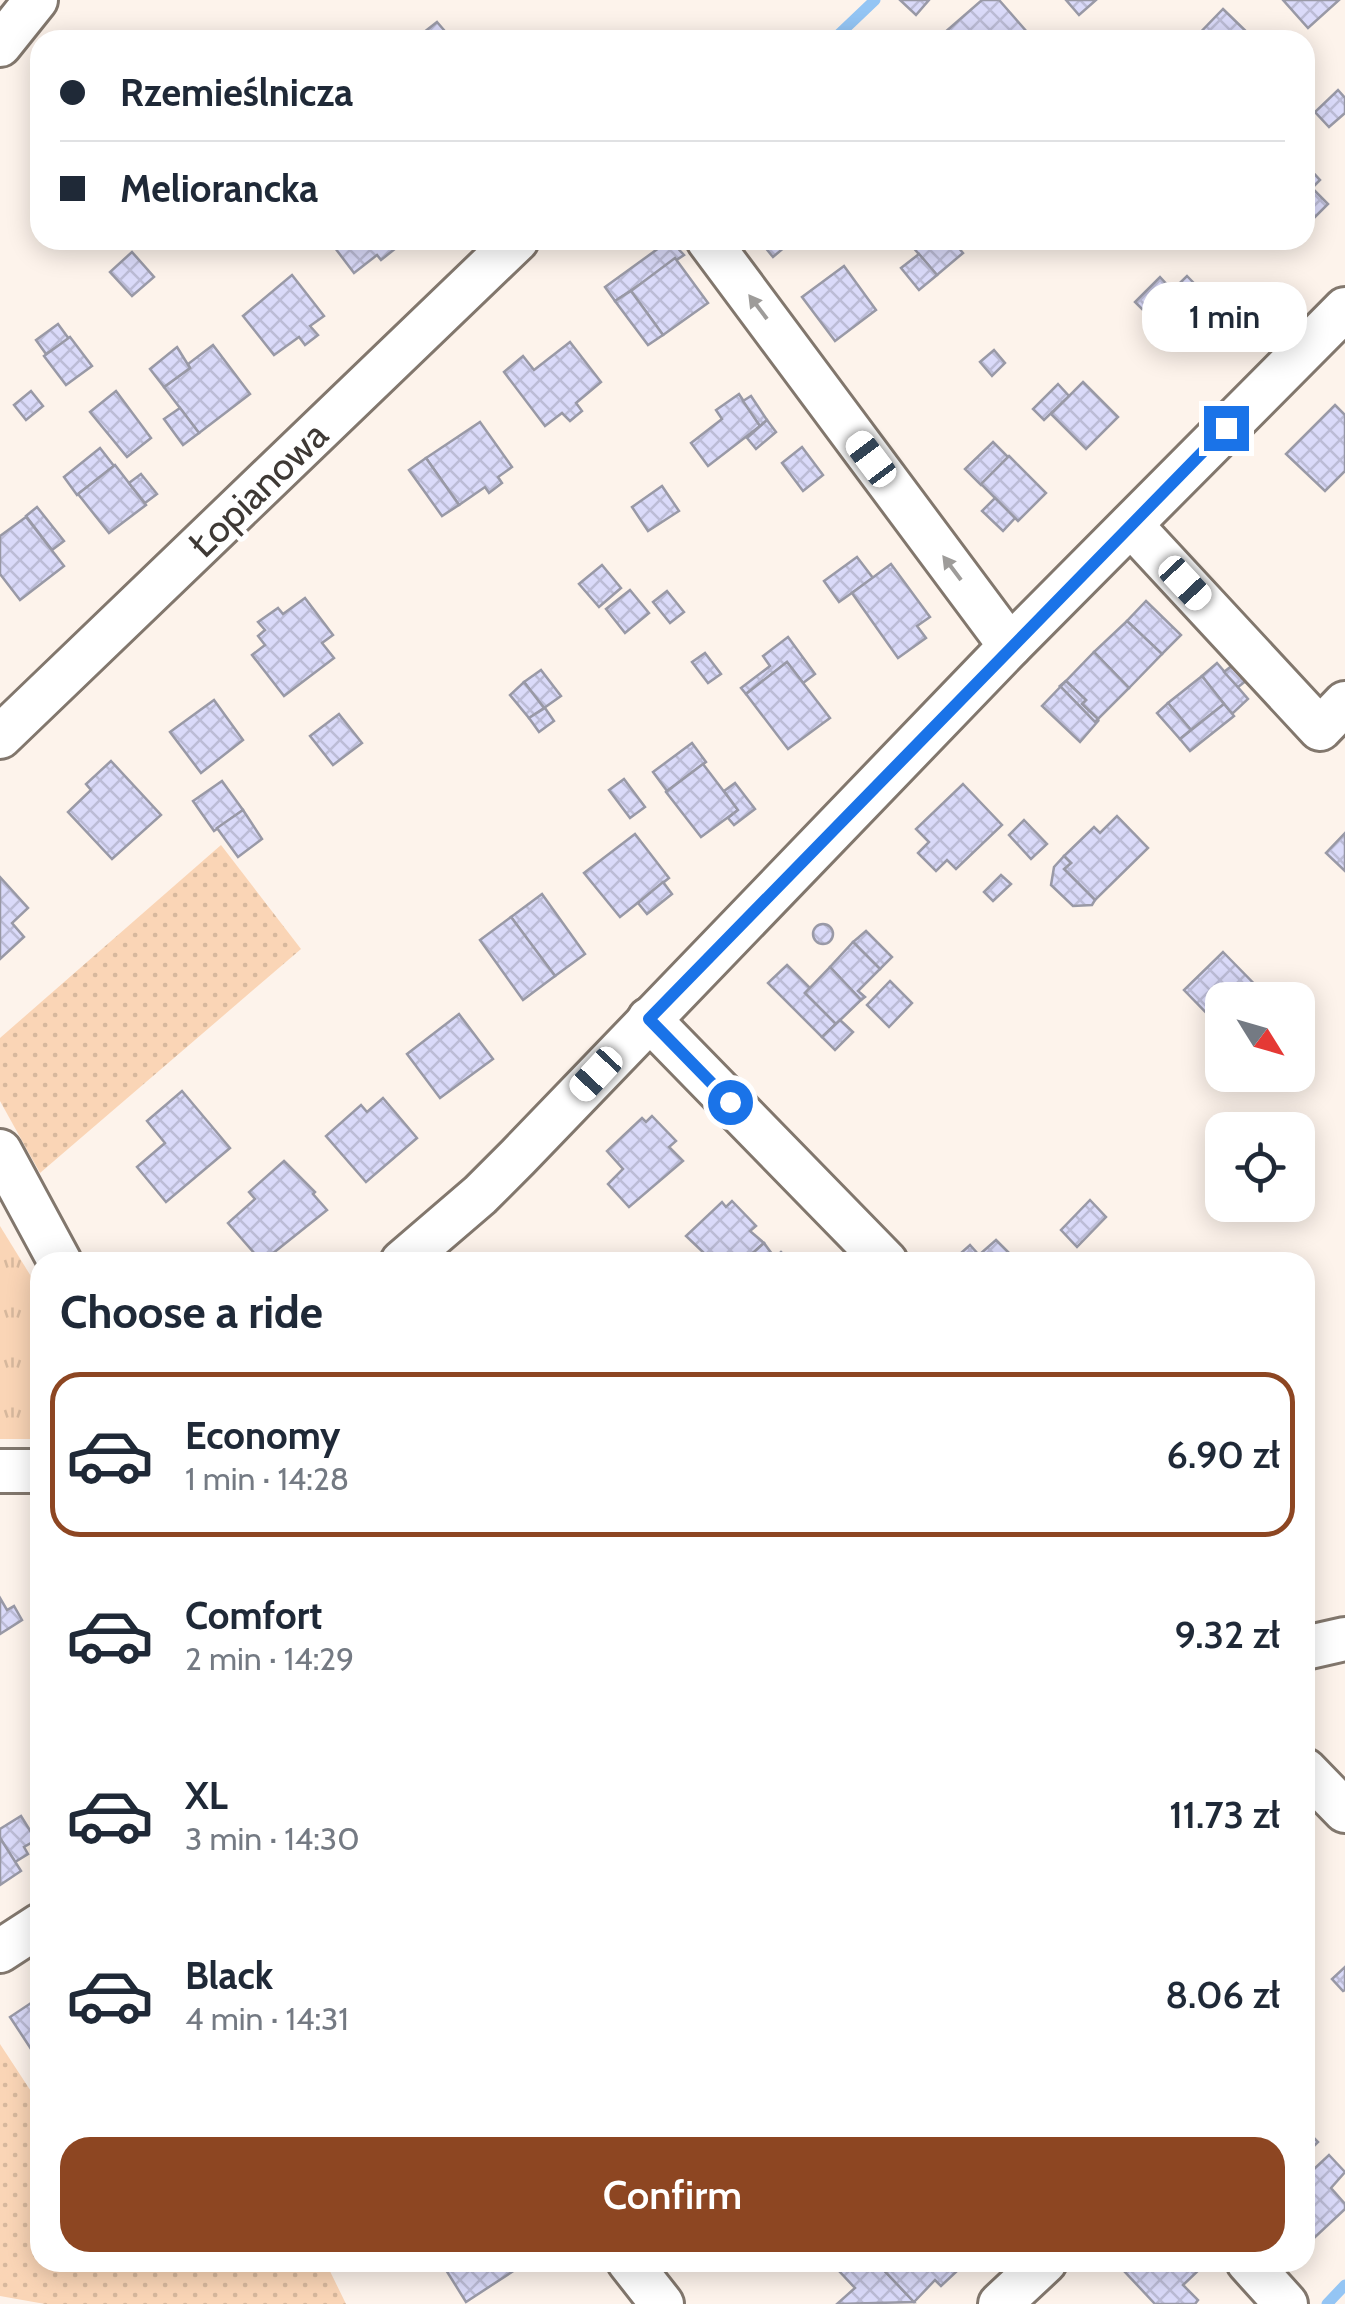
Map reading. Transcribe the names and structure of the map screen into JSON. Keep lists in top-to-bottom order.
{
  "streets": {
    "street": ["Łopianowa"]
  },
  "north": "bottom right",
  "page": {
    "banner": ["Rzemieślnicza", "Meliorancka"],
    "bubble": "1 min",
    "heading": "Choose a ride",
    "list": [
      {
        "name": "Economy",
        "note": "1 min · 14:28",
        "value": "6.90 zł"
      },
      {
        "name": "Comfort",
        "note": "2 min · 14:29",
        "value": "9.32 zł"
      },
      {
        "name": "XL",
        "note": "3 min · 14:30",
        "value": "11.73 zł"
      },
      {
        "name": "Black",
        "note": "4 min · 14:31",
        "value": "8.06 zł"
      }
    ],
    "buttons": "Confirm"
  }
}
